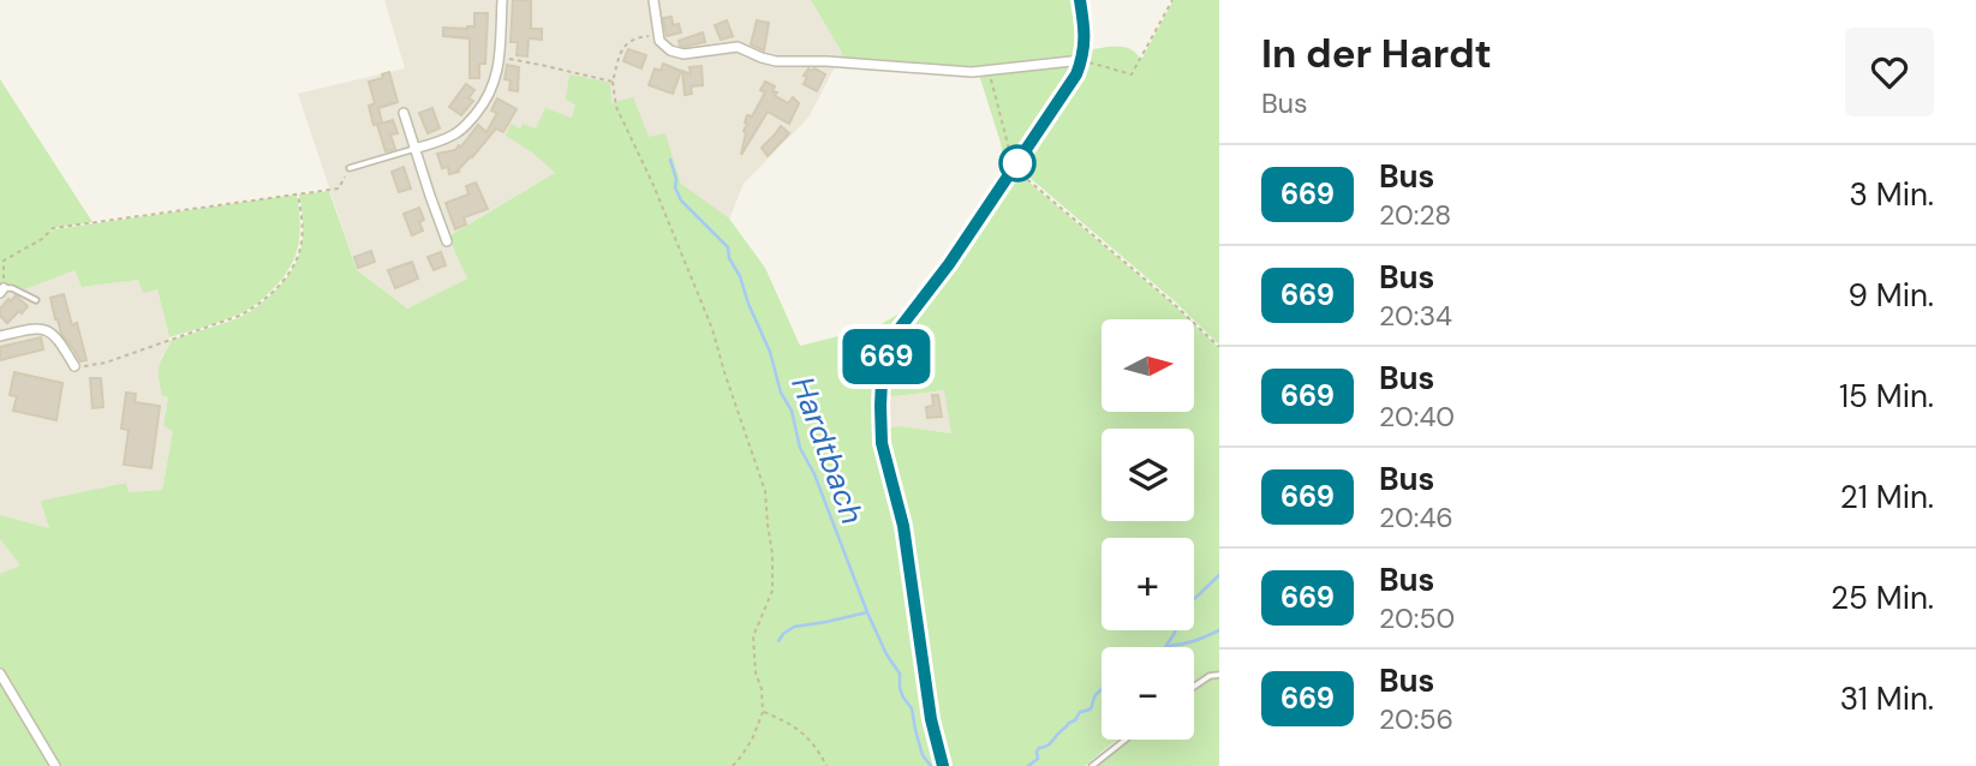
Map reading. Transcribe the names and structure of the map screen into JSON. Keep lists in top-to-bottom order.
{
  "water": ["Hardtbach"],
  "lines": ["bus line 669"],
  "north": "right",
  "page": {
    "on_map": "669",
    "heading": ["In der Hardt", "Bus"],
    "list": [
      {
        "mark": "669",
        "name": "Bus",
        "note": "20:28",
        "value": "3 Min."
      },
      {
        "mark": "669",
        "name": "Bus",
        "note": "20:34",
        "value": "9 Min."
      },
      {
        "mark": "669",
        "name": "Bus",
        "note": "20:40",
        "value": "15 Min."
      },
      {
        "mark": "669",
        "name": "Bus",
        "note": "20:46",
        "value": "21 Min."
      },
      {
        "mark": "669",
        "name": "Bus",
        "note": "20:50",
        "value": "25 Min."
      },
      {
        "mark": "669",
        "name": "Bus",
        "note": "20:56",
        "value": "31 Min."
      }
    ],
    "map_buttons": ["+", "−"]
  }
}
